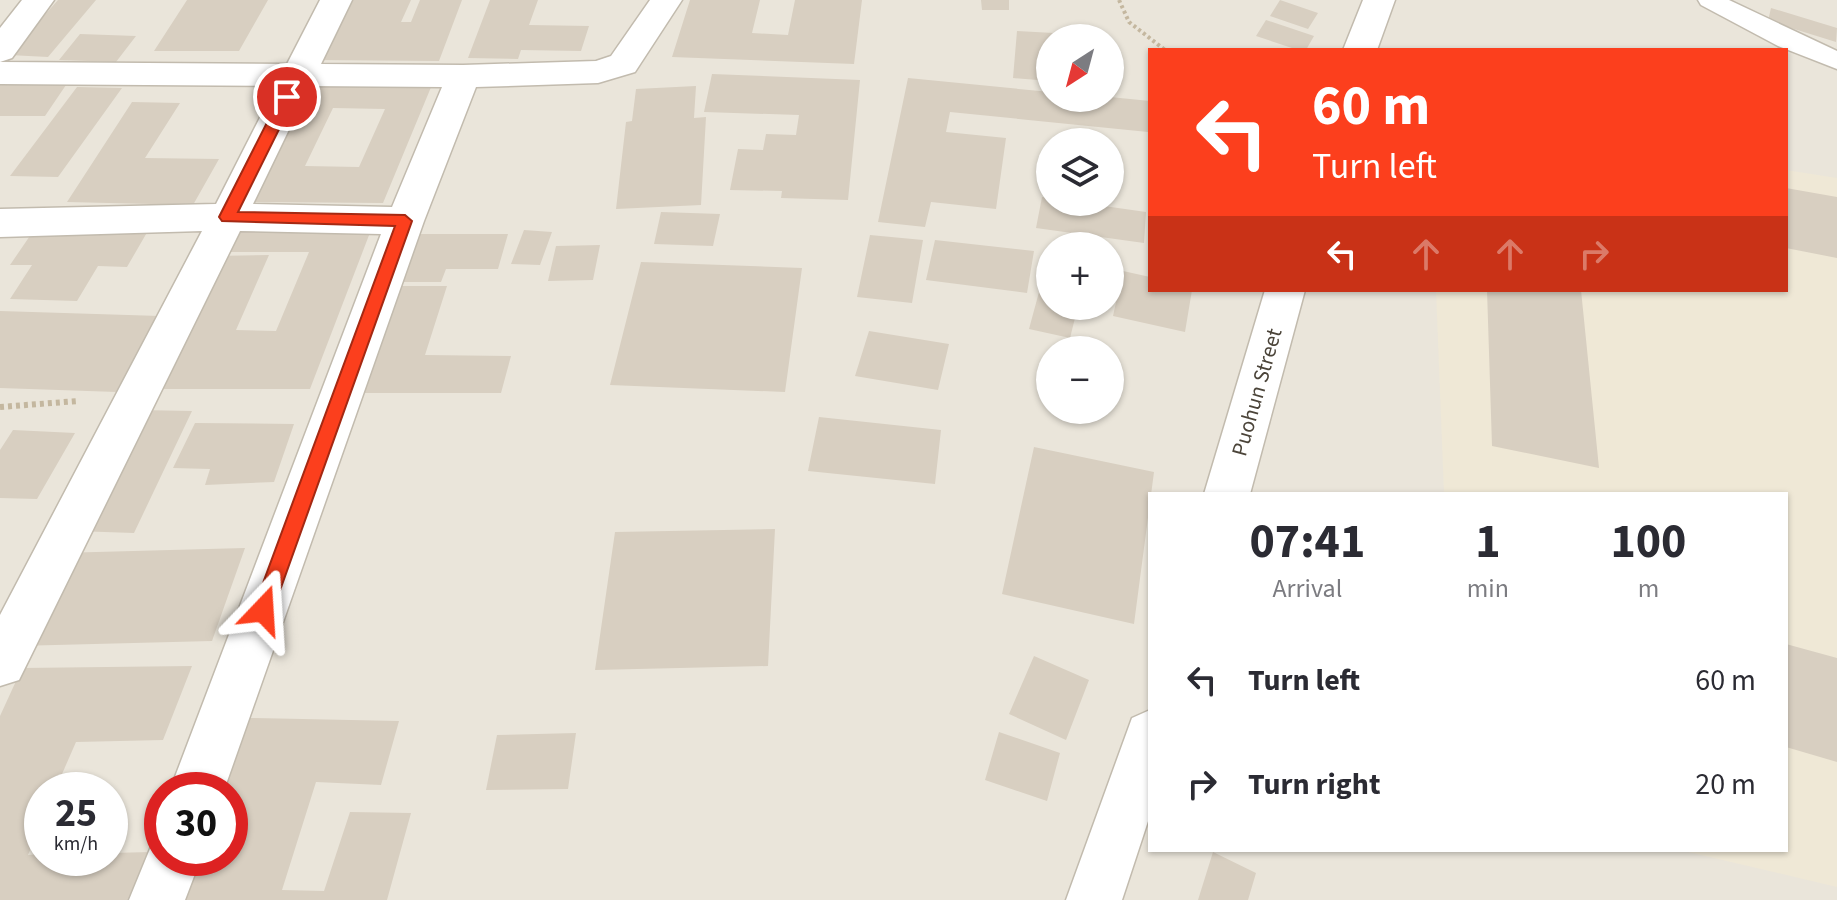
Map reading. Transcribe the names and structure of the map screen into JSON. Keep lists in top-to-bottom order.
{
  "streets": {
    "street": ["Puohun Street"]
  },
  "north": "bottom left",
  "page": {
    "map_buttons": ["+", "−"],
    "turn": ["60 m", "Turn left"],
    "eta": [
      "07:41",
      "Arrival",
      "1",
      "min",
      "100",
      "m"
    ],
    "list": [
      {
        "name": "Turn left",
        "value": "60 m"
      },
      {
        "name": "Turn right",
        "value": "20 m"
      }
    ],
    "speed": "25 km/h",
    "limit": "30"
  }
}
